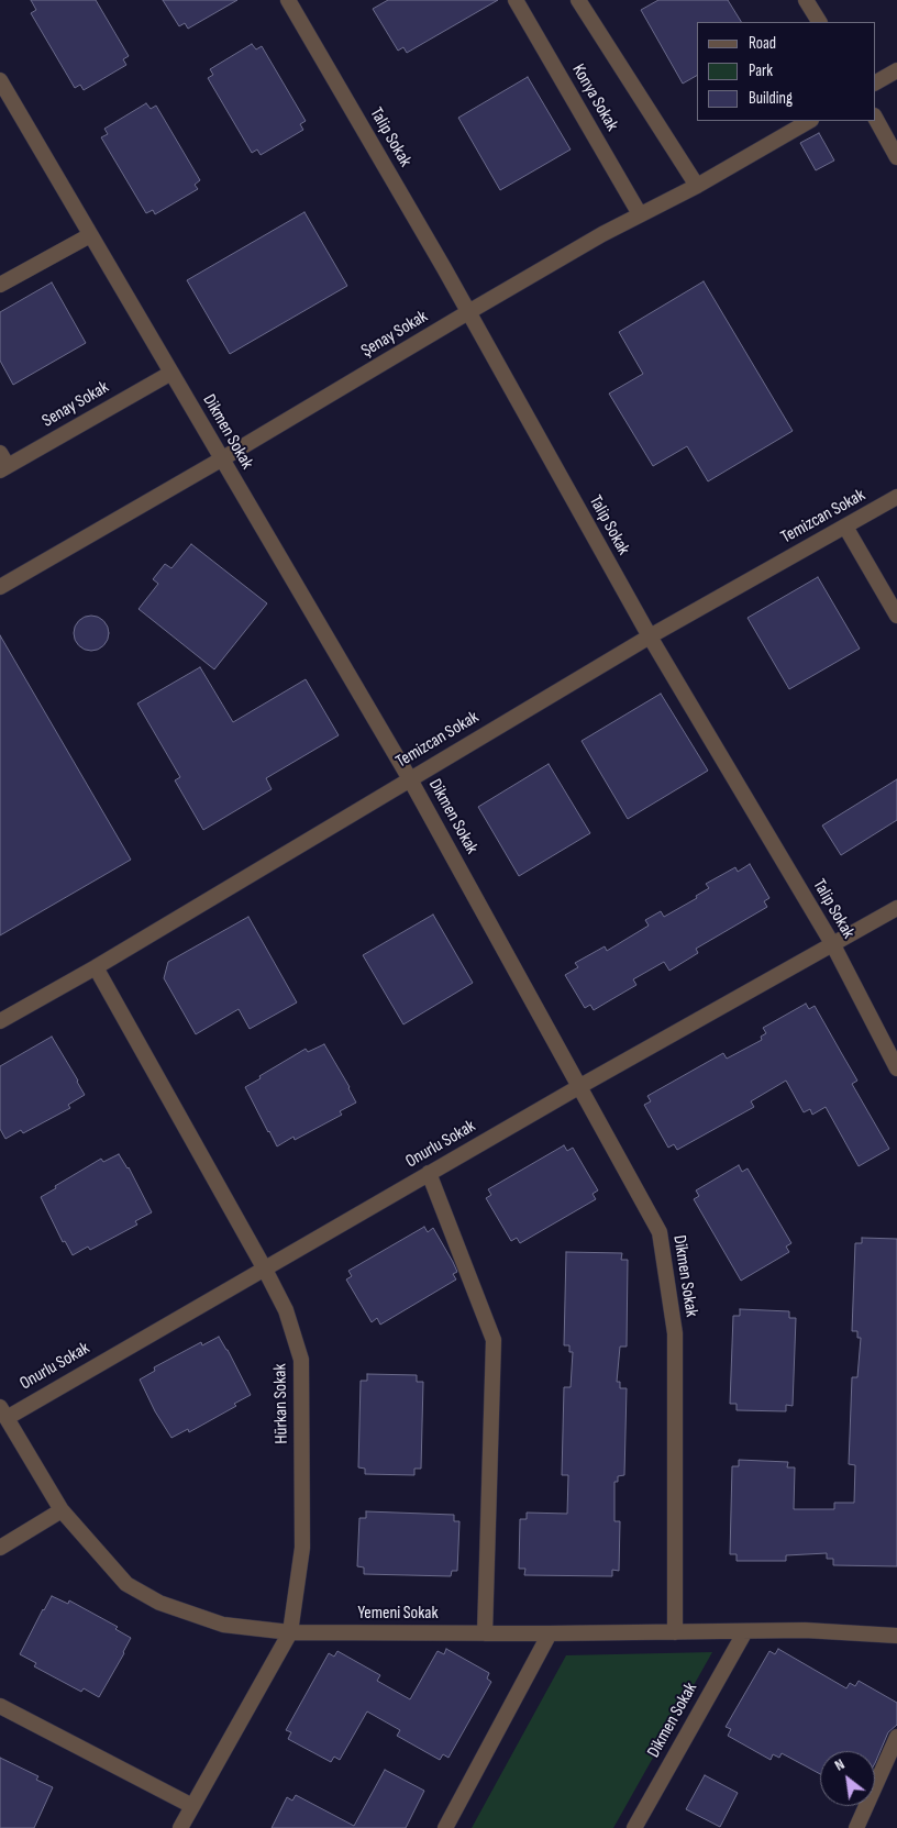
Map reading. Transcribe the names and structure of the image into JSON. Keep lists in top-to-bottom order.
{
  "streets": {
    "street": [
      "Konya Sokak",
      "Talip Sokak",
      "Şenay Sokak",
      "Senay Sokak",
      "Dikmen Sokak",
      "Temizcan Sokak",
      "Onurlu Sokak",
      "Hürkan Sokak",
      "Yemeni Sokak"
    ]
  },
  "crossings": [
    ["Konya Sokak", "Şenay Sokak"],
    ["Talip Sokak", "Şenay Sokak"],
    ["Talip Sokak", "Temizcan Sokak"],
    ["Talip Sokak", "Onurlu Sokak"],
    ["Şenay Sokak", "Dikmen Sokak"],
    ["Senay Sokak", "Dikmen Sokak"],
    ["Dikmen Sokak", "Temizcan Sokak"],
    ["Dikmen Sokak", "Onurlu Sokak"],
    ["Dikmen Sokak", "Yemeni Sokak"],
    ["Temizcan Sokak", "Hürkan Sokak"],
    ["Onurlu Sokak", "Hürkan Sokak"],
    ["Onurlu Sokak", "Yemeni Sokak"],
    ["Hürkan Sokak", "Yemeni Sokak"]
  ],
  "legend": ["Road", "Park", "Building"],
  "north": "top left"
}
